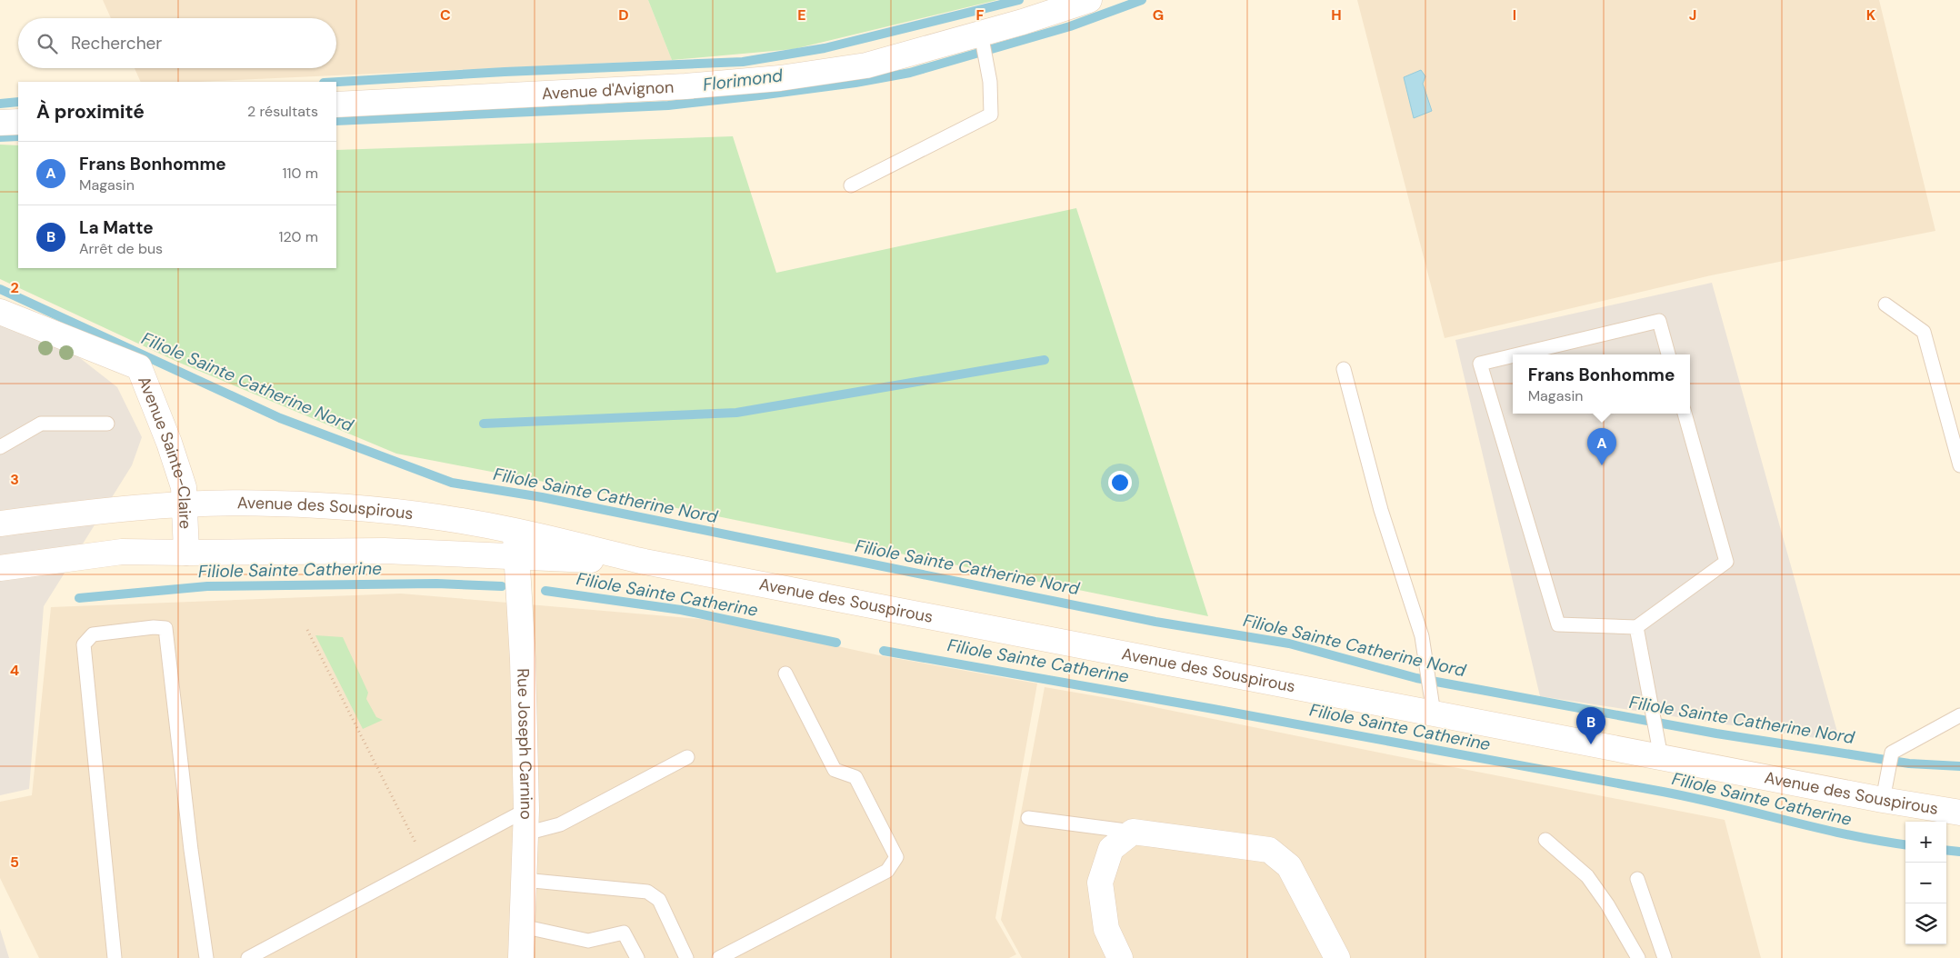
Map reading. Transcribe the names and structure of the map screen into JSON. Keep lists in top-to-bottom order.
{
  "streets": {
    "main road": [
      "Avenue d'Avignon",
      "Avenue Sainte-Claire",
      "Avenue des Souspirous",
      "Rue Joseph Carnino"
    ]
  },
  "crossings": [
    ["Avenue Sainte-Claire", "Avenue des Souspirous"],
    ["Avenue des Souspirous", "Rue Joseph Carnino"]
  ],
  "water": ["Florimond", "Filiole Sainte Catherine Nord", "Filiole Sainte Catherine"],
  "page": {
    "search": "Rechercher",
    "heading": ["À proximité", "2 résultats"],
    "list": [
      {
        "mark": "A",
        "name": "Frans Bonhomme",
        "note": "Magasin",
        "value": "110 m"
      },
      {
        "mark": "B",
        "name": "La Matte",
        "note": "Arrêt de bus",
        "value": "120 m"
      }
    ],
    "popup": ["Frans Bonhomme", "Magasin"],
    "pins": ["A", "B"],
    "map_buttons": ["+", "−"]
  },
  "grid": {
    "columns": [
      "C",
      "D",
      "E",
      "F",
      "G",
      "H",
      "I",
      "J",
      "K"
    ],
    "rows": [
      "2",
      "3",
      "4",
      "5"
    ]
  }
}
